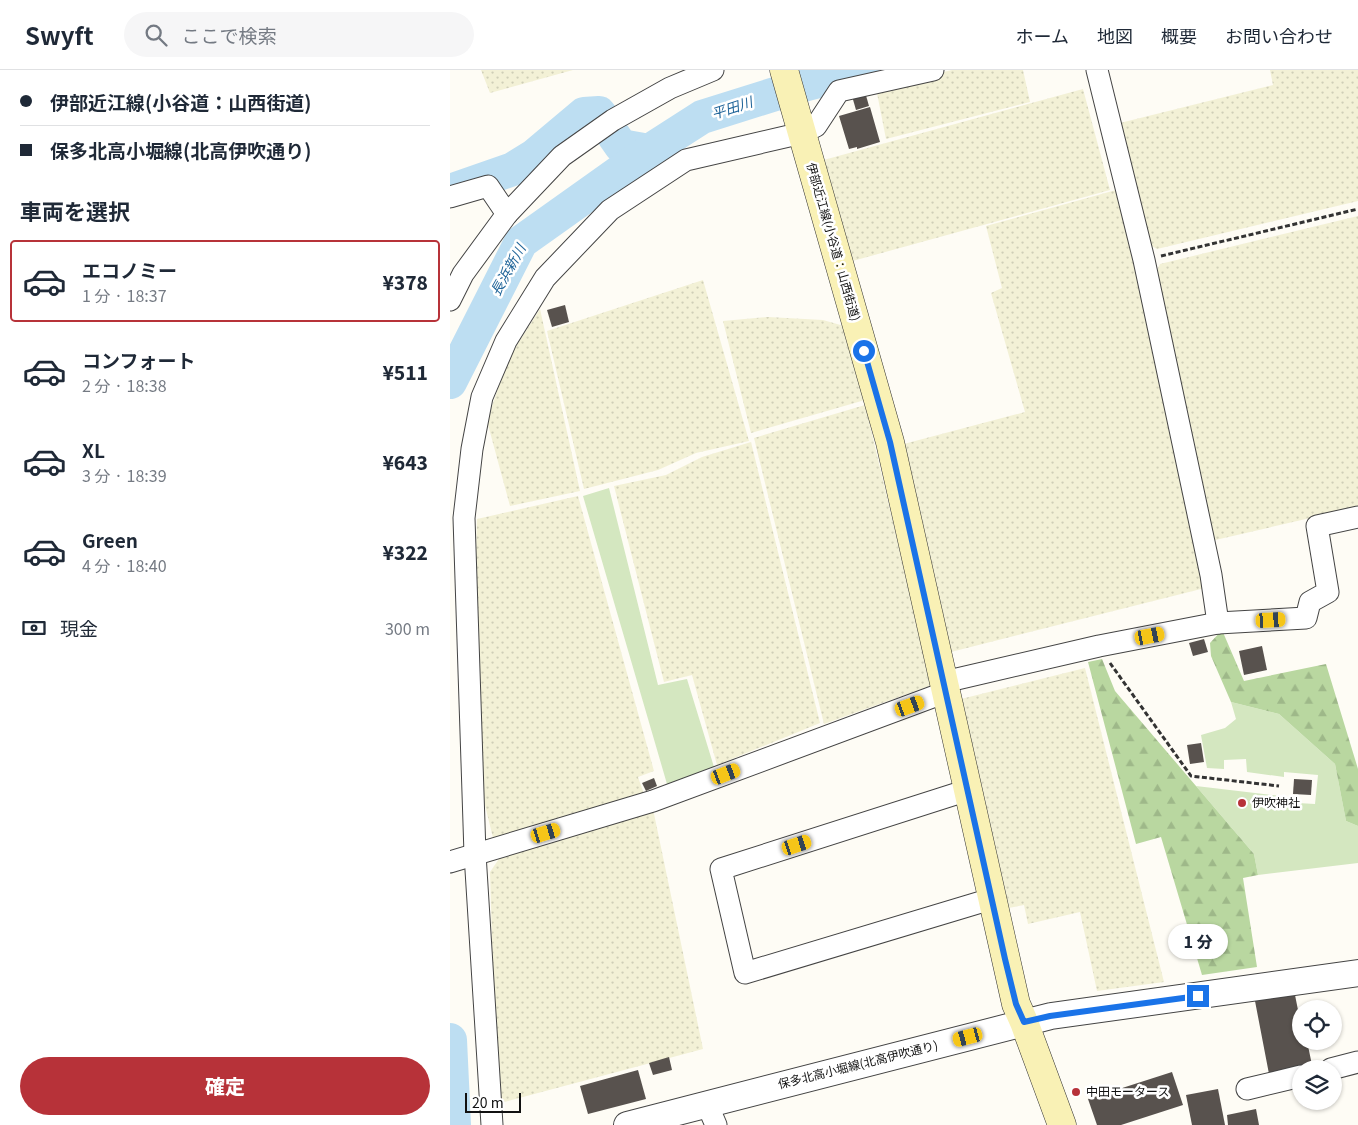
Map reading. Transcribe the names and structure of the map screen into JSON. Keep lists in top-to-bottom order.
{
  "streets": {
    "main road": ["伊部近江線(小谷道：山西街道)"],
    "street": ["保多北高小堀線(北高伊吹通り)"]
  },
  "crossings": [
    ["伊部近江線(小谷道：山西街道)", "保多北高小堀線(北高伊吹通り)"]
  ],
  "water": ["平田川", "長浜新川"],
  "places": ["伊吹神社", "中田モータース"],
  "scale_bar": "20 m",
  "page": {
    "header": "Swyft",
    "search": "ここで検索",
    "nav": [
      "ホーム",
      "地図",
      "概要",
      "お問い合わせ"
    ],
    "banner": ["伊部近江線(小谷道：山西街道)", "保多北高小堀線(北高伊吹通り)"],
    "heading": "車両を選択",
    "list": [
      {
        "name": "エコノミー",
        "note": "1 分 · 18:37",
        "value": "¥378"
      },
      {
        "name": "コンフォート",
        "note": "2 分 · 18:38",
        "value": "¥511"
      },
      {
        "name": "XL",
        "note": "3 分 · 18:39",
        "value": "¥643"
      },
      {
        "name": "Green",
        "note": "4 分 · 18:40",
        "value": "¥322"
      }
    ],
    "pay": ["現金", "300 m"],
    "bubble": "1 分",
    "buttons": "確定",
    "scale": "20 m"
  }
}
